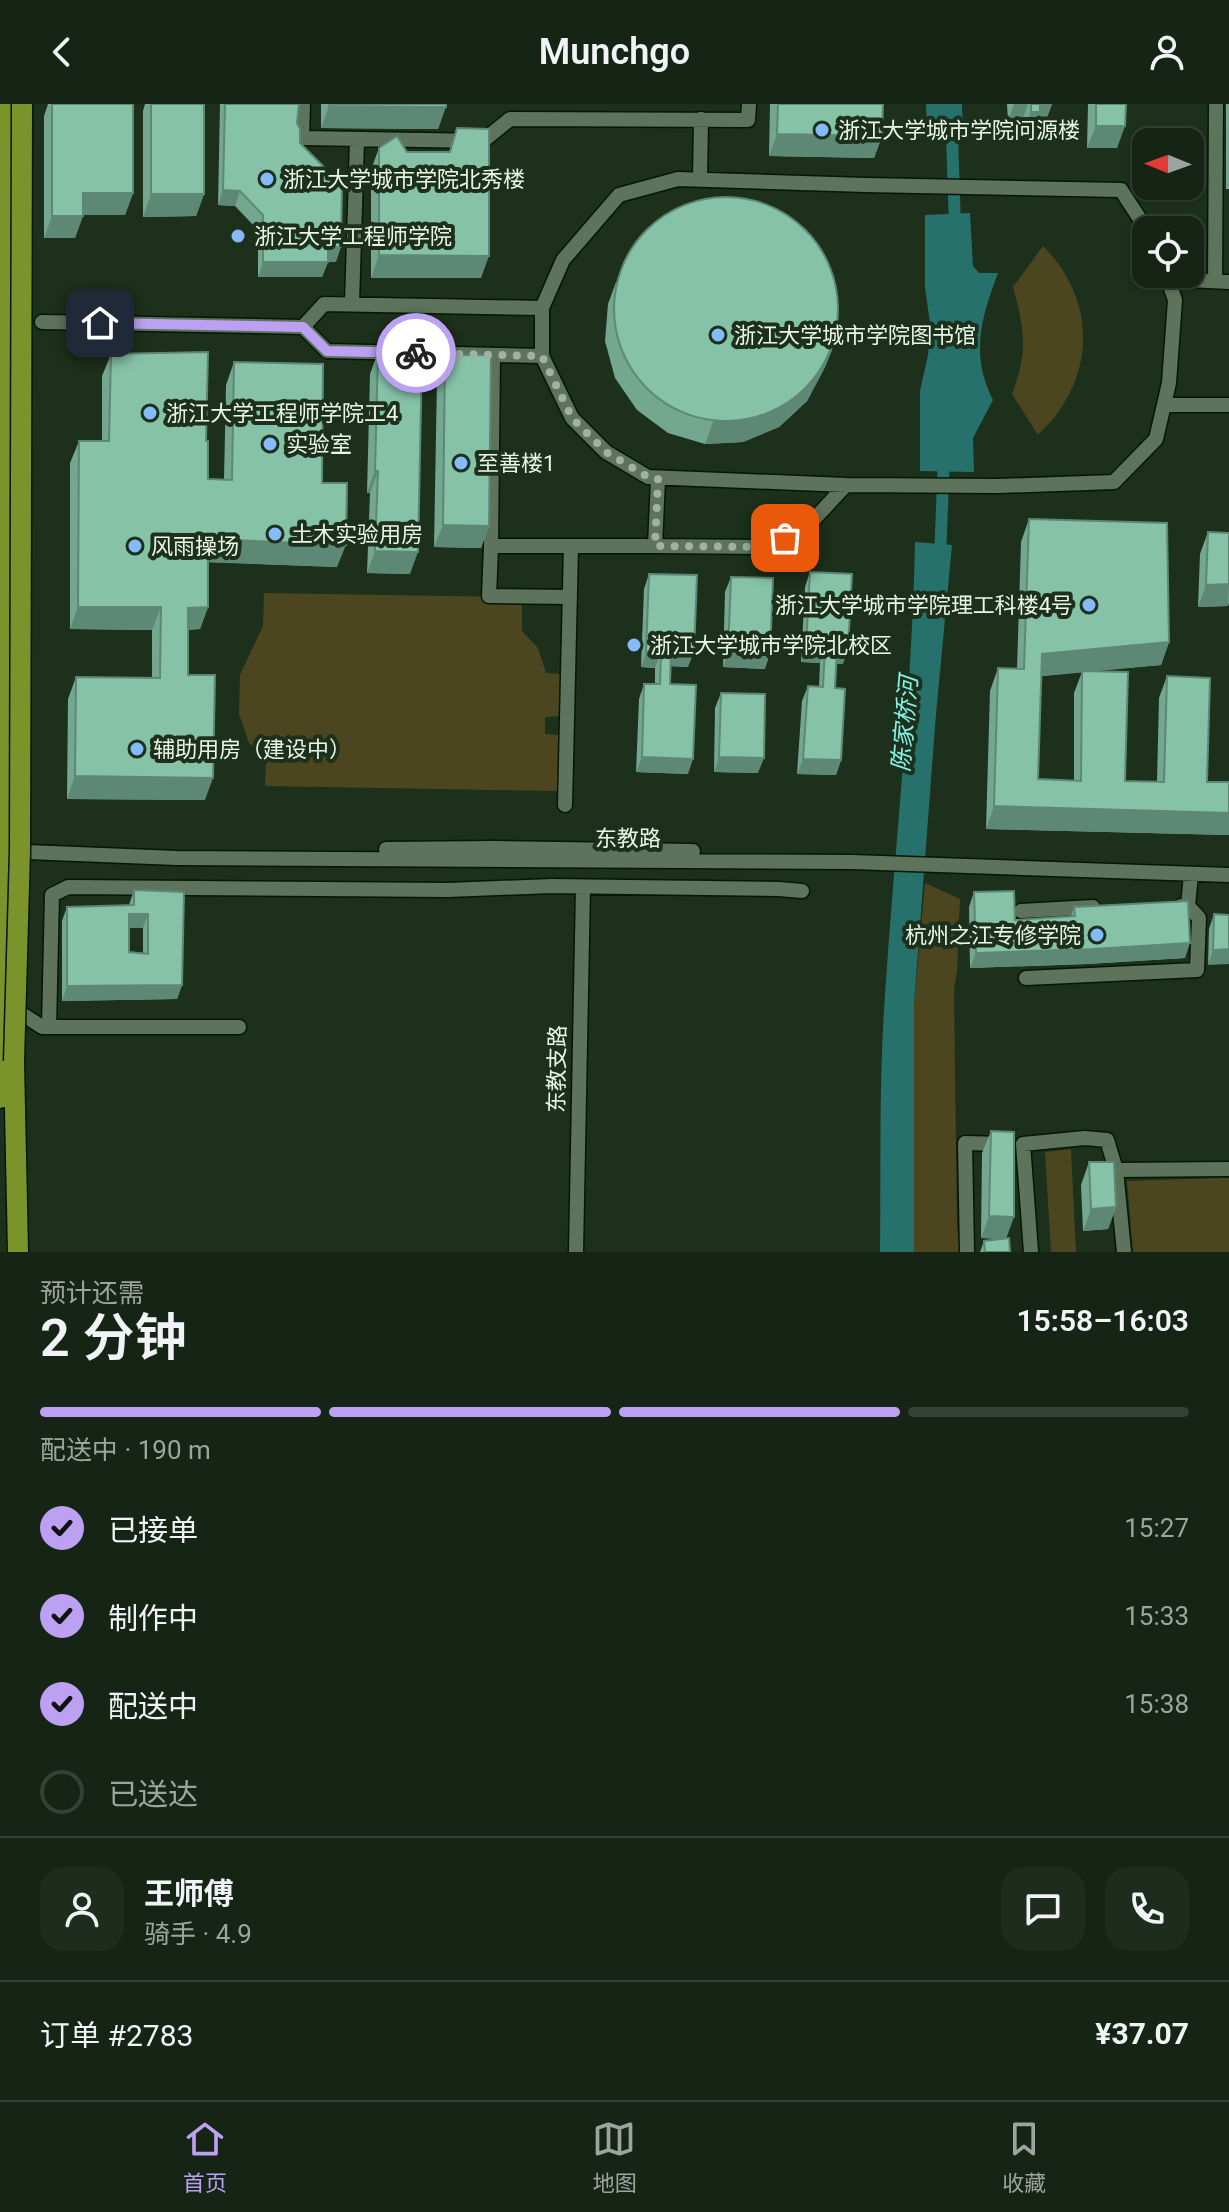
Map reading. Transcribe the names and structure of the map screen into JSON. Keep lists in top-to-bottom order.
{
  "streets": {
    "street": ["东教路", "东教支路"]
  },
  "water": ["陈家桥河"],
  "places": [
    "浙江大学城市学院问源楼",
    "浙江大学城市学院北秀楼",
    "浙江大学工程师学院",
    "浙江大学城市学院图书馆",
    "浙江大学工程师学院工4",
    "实验室",
    "至善楼1",
    "土木实验用房",
    "风雨操场",
    "浙江大学城市学院理工科楼4号",
    "浙江大学城市学院北校区",
    "辅助用房（建设中）",
    "杭州之江专修学院"
  ],
  "north": "left",
  "page": {
    "header": "Munchgo",
    "heading": ["2 分钟", "预计还需", "15:58–16:03"],
    "panel": [
      "王师傅",
      "骑手 · 4.9",
      "订单 #2783",
      "¥37.07"
    ],
    "bar": "配送中 · 190 m",
    "list": [
      ["已接单", "15:27"],
      ["制作中", "15:33"],
      ["配送中", "15:38"],
      "已送达"
    ],
    "tabs": ["首页", "地图", "收藏"]
  }
}
